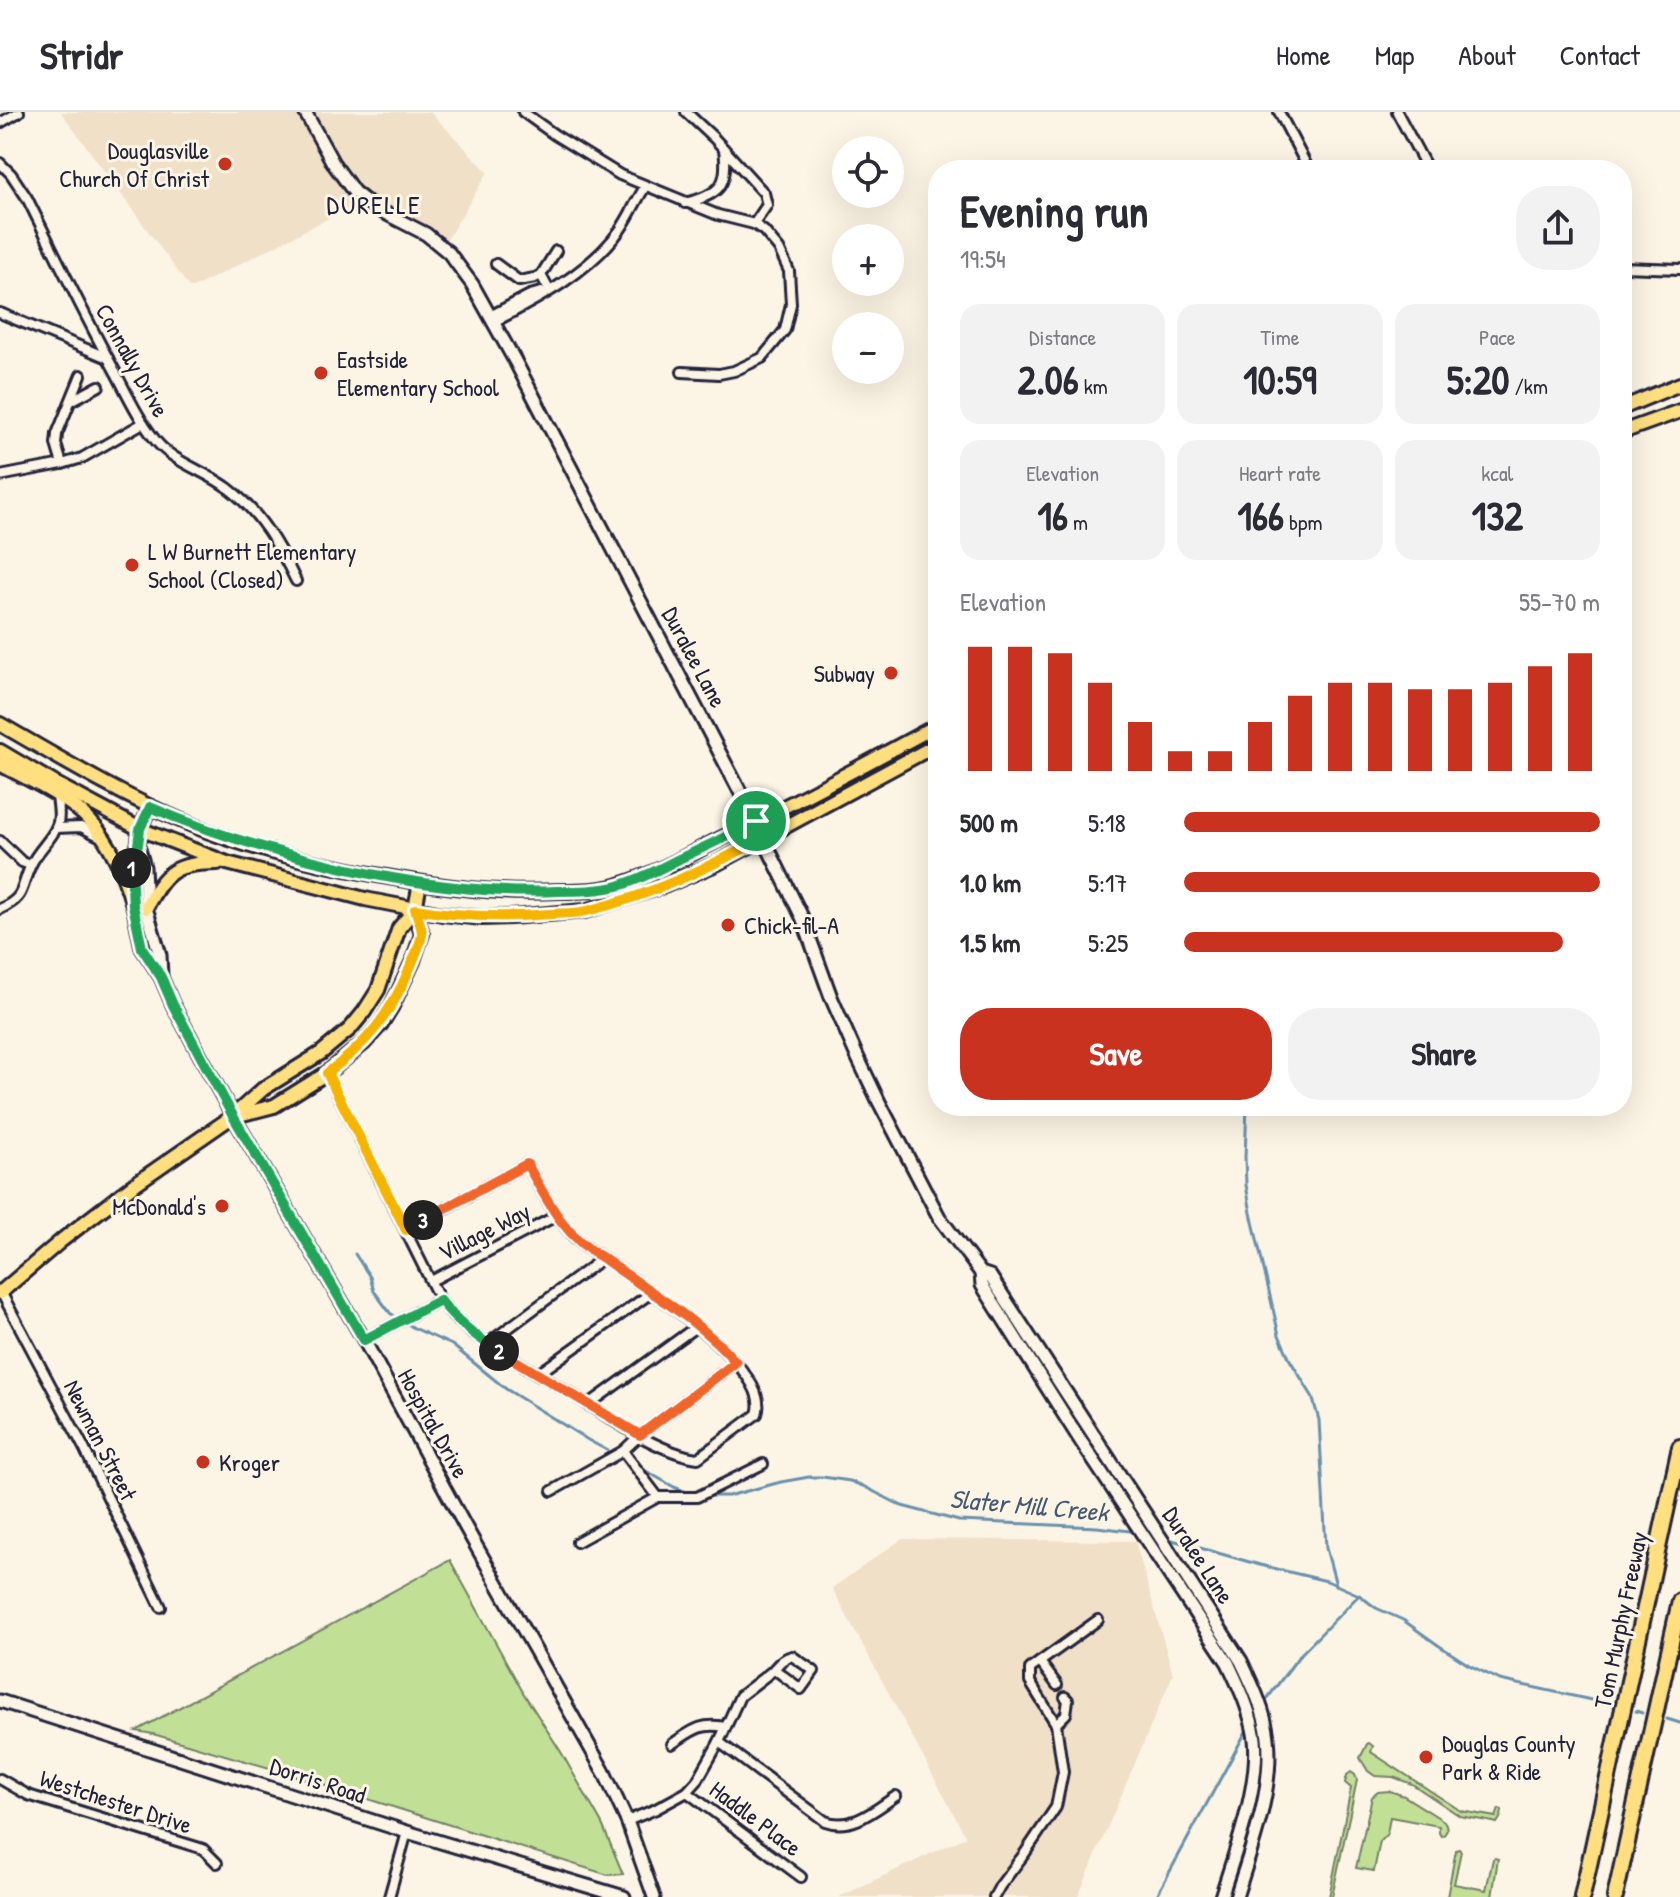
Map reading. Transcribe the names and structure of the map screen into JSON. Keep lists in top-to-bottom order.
{
  "streets": {
    "highway": ["Tom Murphy Freeway"],
    "street": [
      "Connally Drive",
      "Duralee Lane",
      "Village Way",
      "Hospital Drive",
      "Newman Street",
      "Dorris Road",
      "Westchester Drive",
      "Haddle Place"
    ]
  },
  "districts": ["DURELLE"],
  "water": ["Slater Mill Creek"],
  "places": [
    "Douglasville Church Of Christ",
    "Eastside Elementary School",
    "L W Burnett Elementary School (Closed)",
    "Subway",
    "Chick-fil-A",
    "McDonald's",
    "Kroger",
    "Douglas County Park & Ride"
  ],
  "page": {
    "header": "Stridr",
    "nav": [
      "Home",
      "Map",
      "About",
      "Contact"
    ],
    "map_buttons": ["+", "−"],
    "heading": ["Evening run", "19:54"],
    "stats": [
      ["Distance", "2.06 km"],
      ["Time", "10:59"],
      ["Pace", "5:20 /km"],
      ["Elevation", "16 m"],
      ["Heart rate", "166 bpm"],
      ["kcal", "132"]
    ],
    "chart": ["Elevation", "55–70 m"],
    "list": [
      {
        "name": "500 m",
        "note": "5:18"
      },
      {
        "name": "1.0 km",
        "note": "5:17"
      },
      {
        "name": "1.5 km",
        "note": "5:25"
      }
    ],
    "pins": ["1", "3", "2"],
    "buttons": ["Save", "Share"]
  }
}
